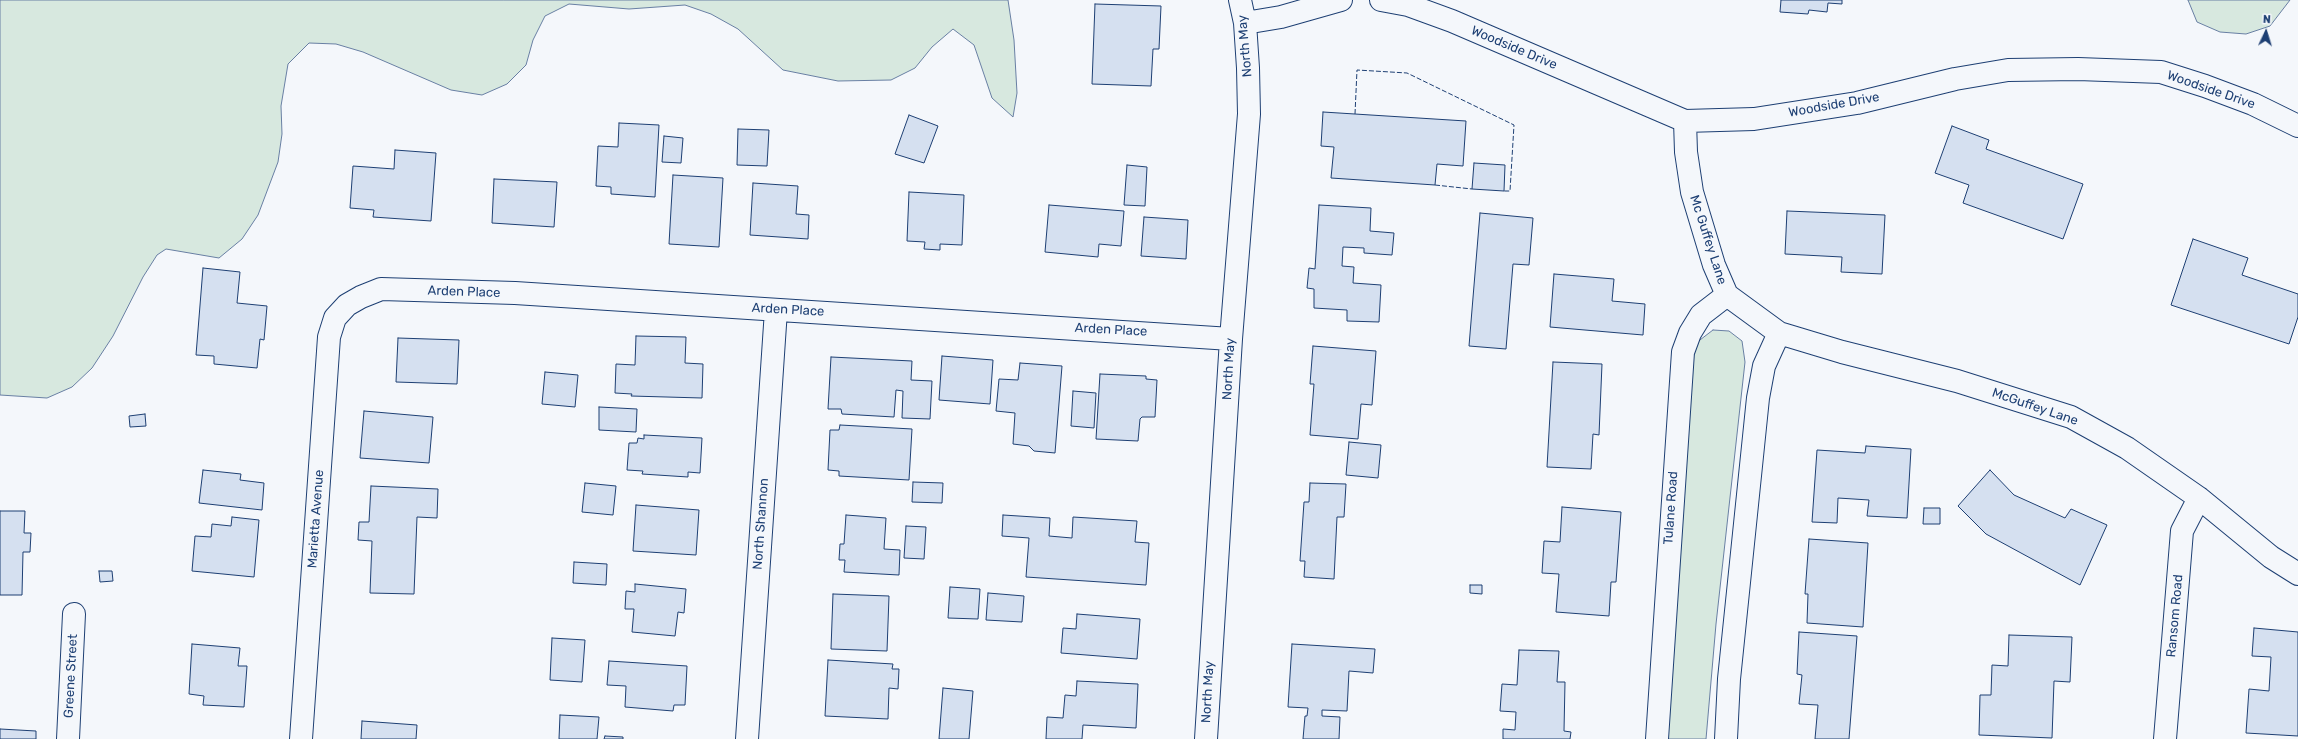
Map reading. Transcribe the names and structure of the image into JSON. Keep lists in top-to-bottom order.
{
  "streets": {
    "street": [
      "North May",
      "Woodside Drive",
      "Mc Guffey Lane",
      "Arden Place",
      "McGuffey Lane",
      "Tulane Road",
      "Marietta Avenue",
      "North Shannon",
      "Ransom Road",
      "Greene Street"
    ]
  },
  "crossings": [
    ["North May", "Arden Place"],
    ["Woodside Drive", "Mc Guffey Lane"],
    ["Mc Guffey Lane", "McGuffey Lane"],
    ["Mc Guffey Lane", "Tulane Road"],
    ["Arden Place", "Marietta Avenue"],
    ["Arden Place", "North Shannon"],
    ["McGuffey Lane", "Ransom Road"]
  ],
  "north": "top"
}
